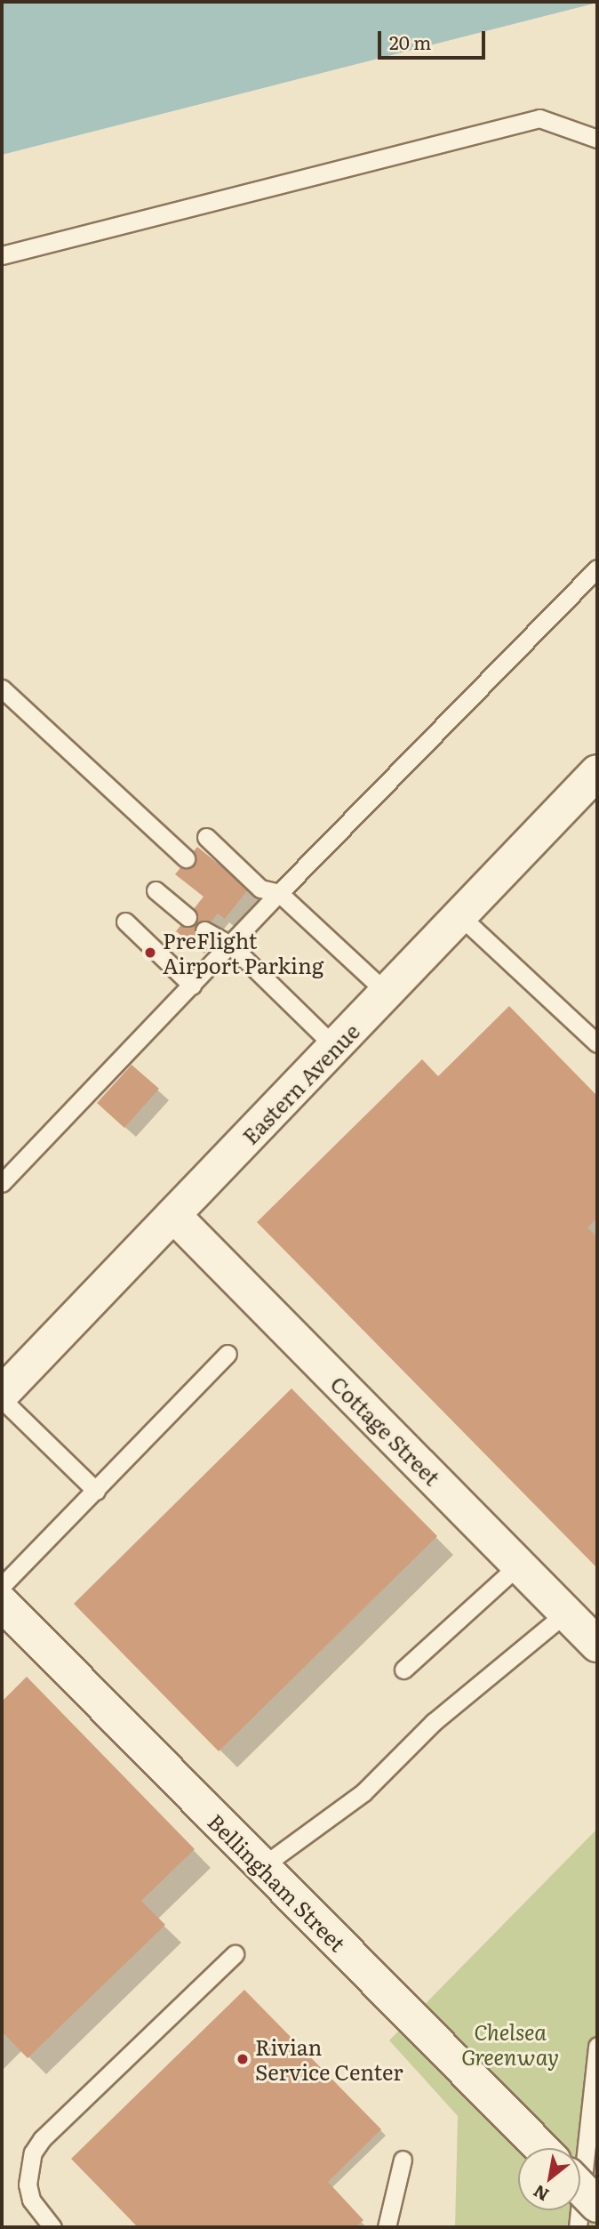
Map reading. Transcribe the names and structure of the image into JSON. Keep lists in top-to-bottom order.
{
  "streets": {
    "street": ["Eastern Avenue", "Cottage Street", "Bellingham Street"]
  },
  "crossings": [
    ["Eastern Avenue", "Cottage Street"]
  ],
  "parks": ["Chelsea Greenway"],
  "places": ["PreFlight Airport Parking", "Rivian Service Center"],
  "scale_bar": "20 m",
  "north": "bottom left"
}
